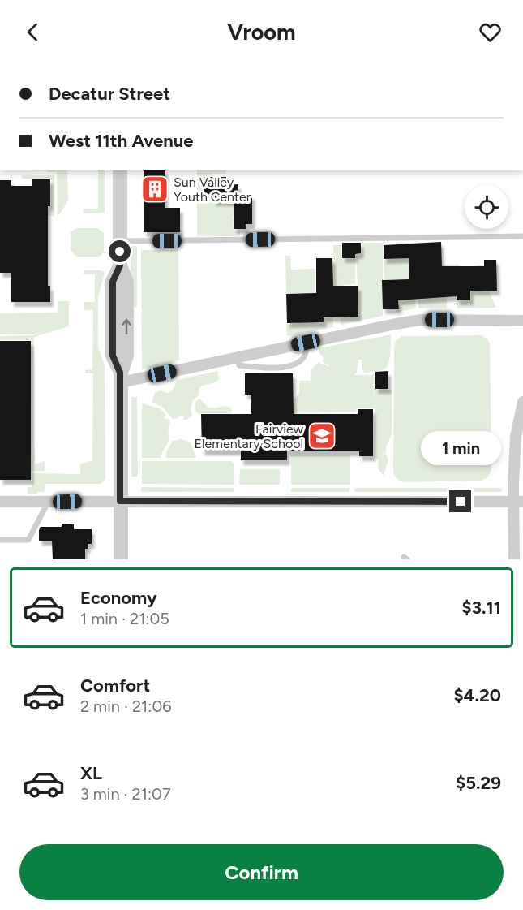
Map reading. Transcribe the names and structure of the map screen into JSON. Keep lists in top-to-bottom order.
{
  "places": {
    "building": ["Sun Valley Youth Center"],
    "school or university": ["Fairview Elementary School"]
  },
  "page": {
    "header": "Vroom",
    "banner": ["Decatur Street", "West 11th Avenue"],
    "bubble": "1 min",
    "list": [
      {
        "name": "Economy",
        "note": "1 min · 21:05",
        "value": "$3.11"
      },
      {
        "name": "Comfort",
        "note": "2 min · 21:06",
        "value": "$4.20"
      },
      {
        "name": "XL",
        "note": "3 min · 21:07",
        "value": "$5.29"
      }
    ],
    "buttons": "Confirm"
  }
}
